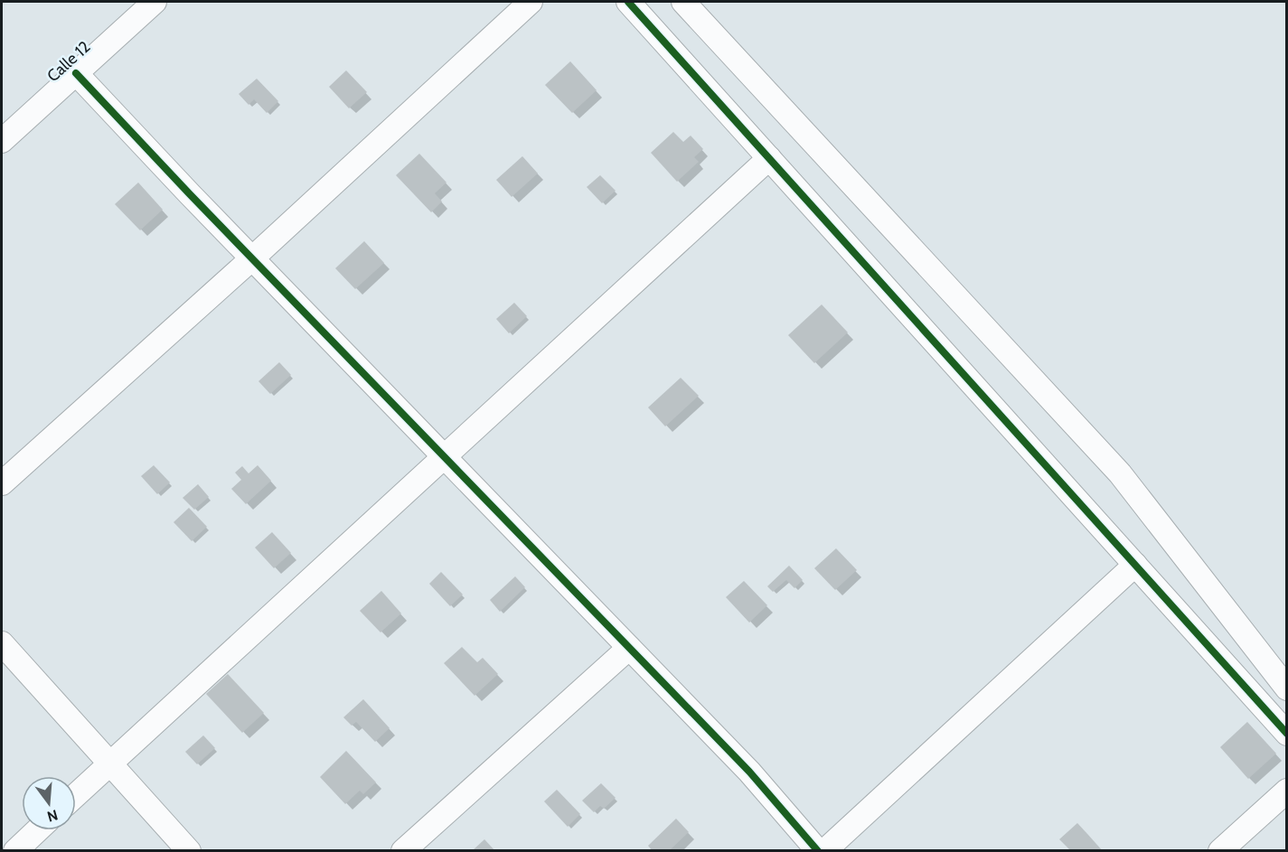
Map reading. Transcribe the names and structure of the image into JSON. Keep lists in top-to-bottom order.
{
  "streets": {
    "street": ["Calle 12"]
  },
  "north": "bottom"
}
